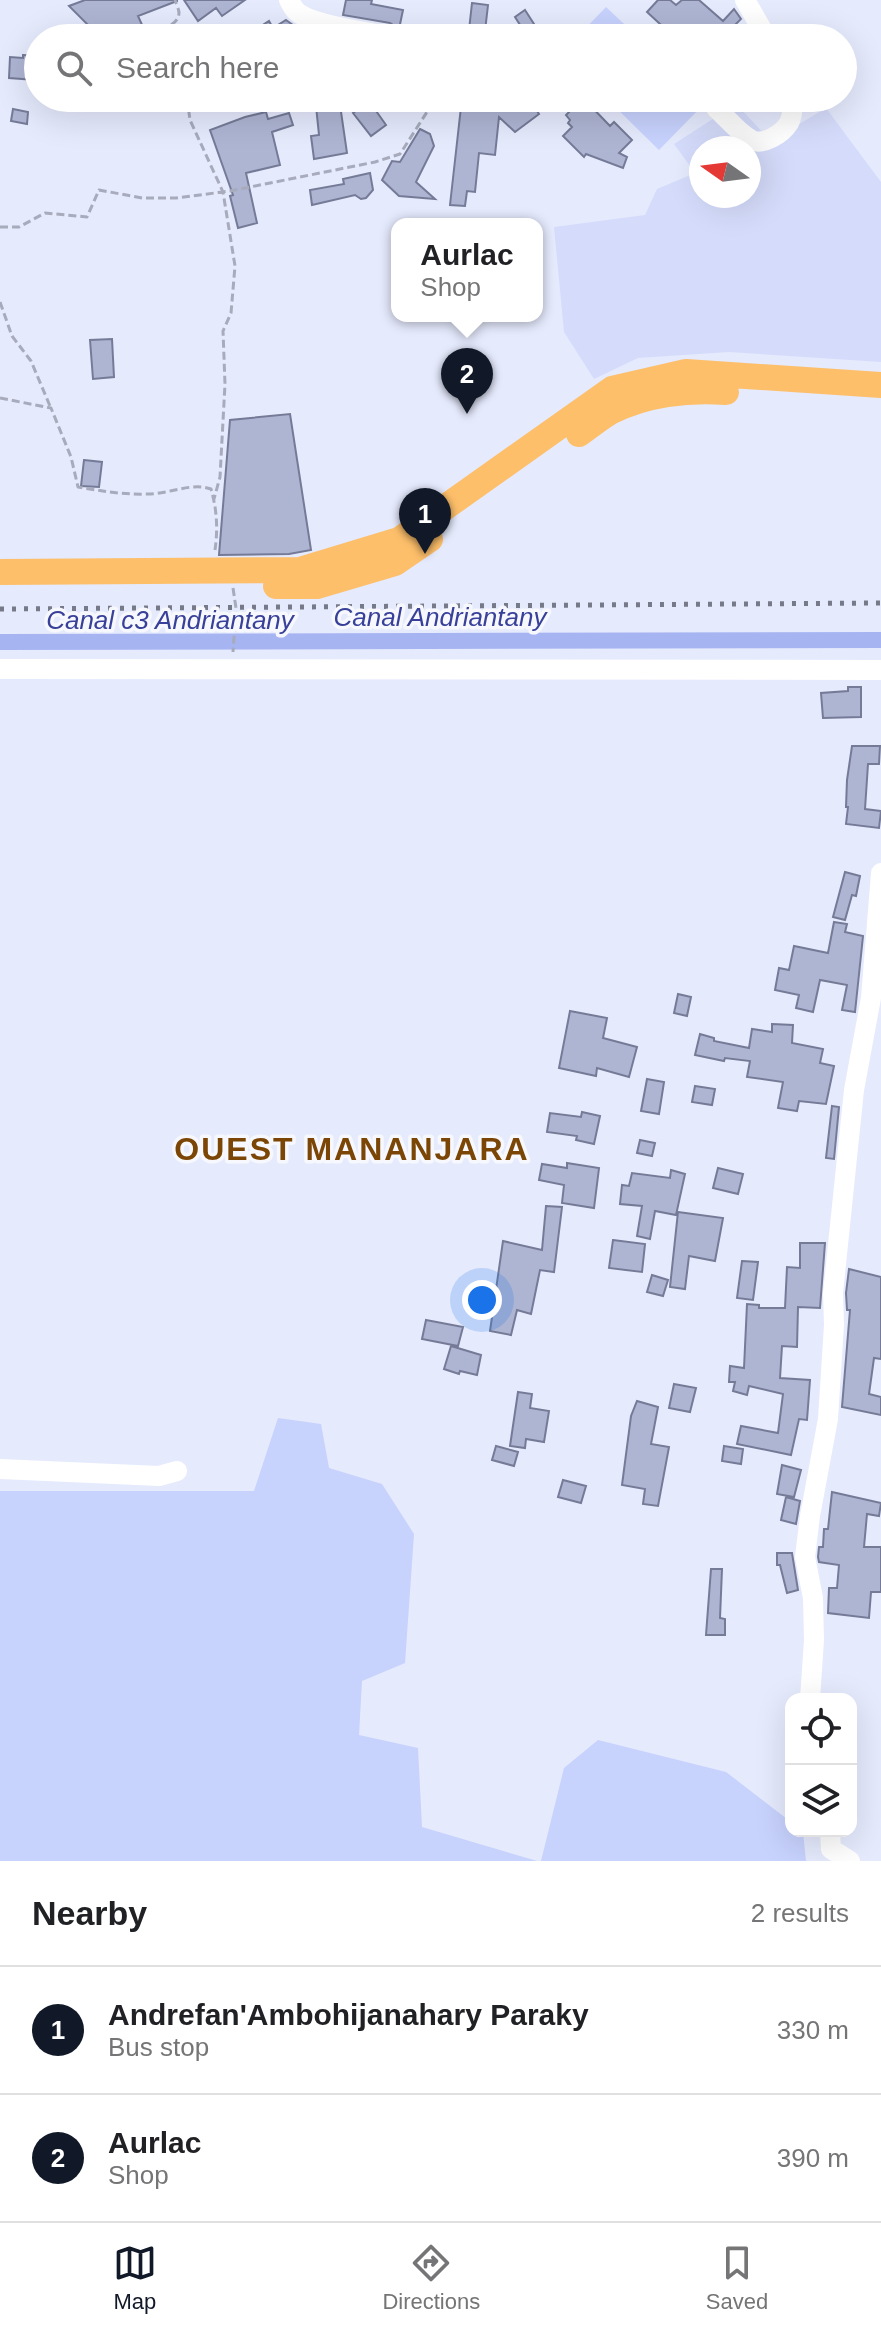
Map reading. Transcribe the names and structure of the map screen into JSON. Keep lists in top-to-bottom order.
{
  "districts": ["OUEST MANANJARA"],
  "water": ["Canal Andriantany", "Canal c3 Andriantany"],
  "north": "left",
  "page": {
    "search": "Search here",
    "popup": ["Aurlac", "Shop"],
    "pins": ["2", "1"],
    "heading": ["Nearby", "2 results"],
    "list": [
      {
        "mark": "1",
        "name": "Andrefan'Ambohijanahary Paraky",
        "note": "Bus stop",
        "value": "330 m"
      },
      {
        "mark": "2",
        "name": "Aurlac",
        "note": "Shop",
        "value": "390 m"
      }
    ],
    "nav": ["Map", "Directions", "Saved"]
  }
}
